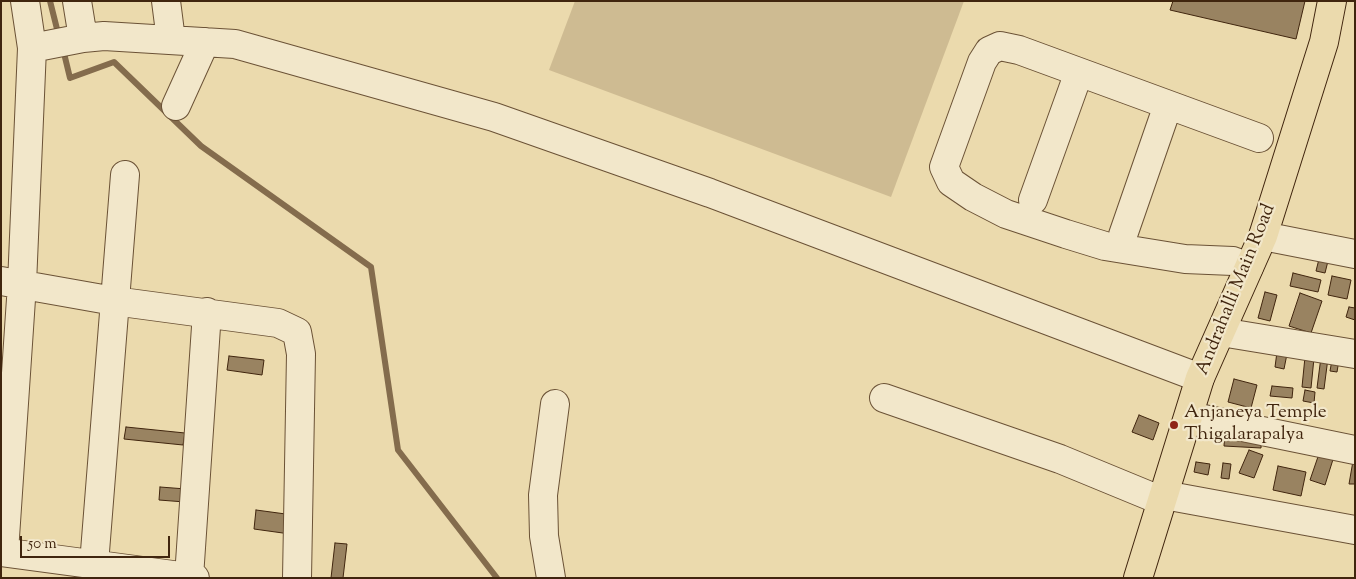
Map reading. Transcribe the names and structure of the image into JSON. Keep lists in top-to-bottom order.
{
  "streets": {
    "main road": ["Andrahalli Main Road"]
  },
  "places": ["Anjaneya Temple Thigalarapalya"],
  "scale_bar": "50 m"
}
